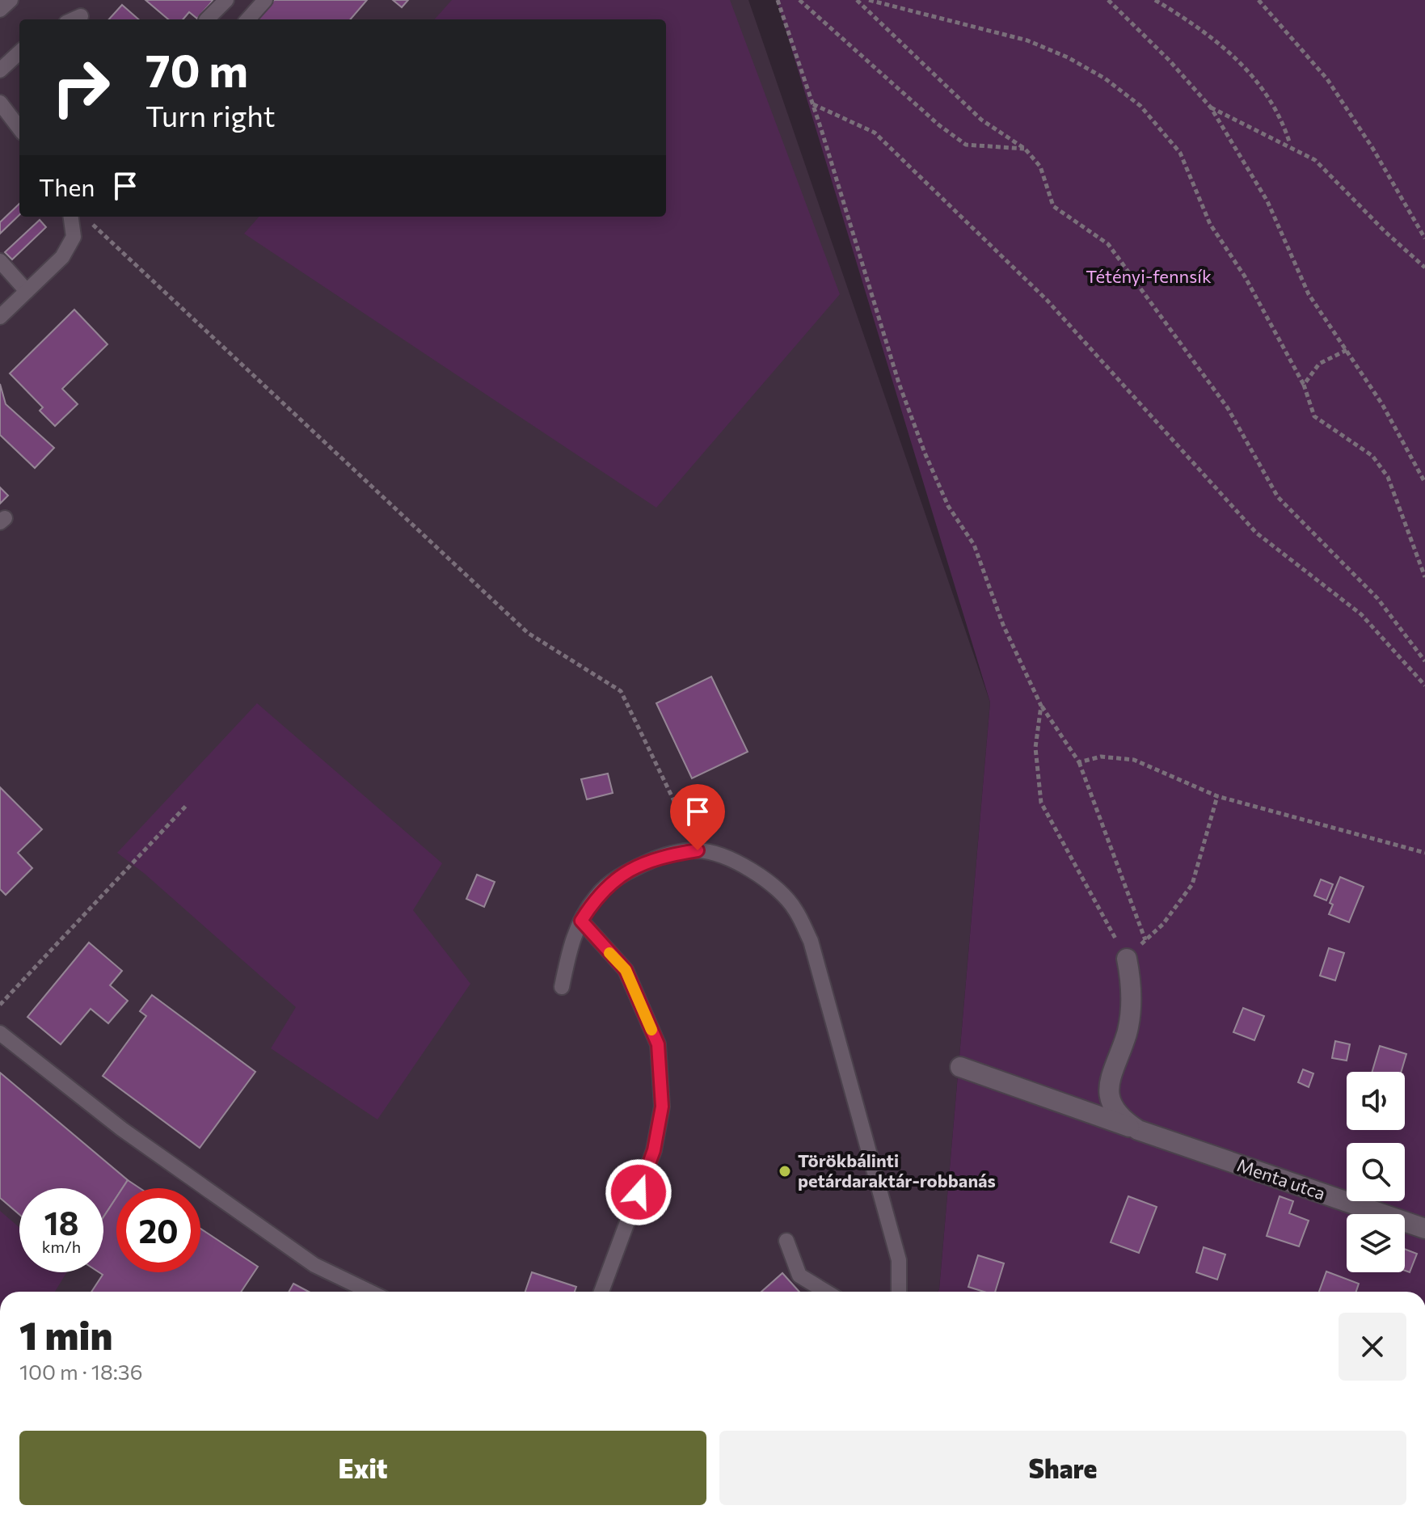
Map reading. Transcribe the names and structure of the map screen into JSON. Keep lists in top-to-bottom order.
{
  "streets": {
    "street": ["Menta utca"]
  },
  "parks": ["Tétényi-fennsík"],
  "places": ["Törökbálinti petárdaraktár-robbanás"],
  "page": {
    "turn": ["70 m", "Turn right"],
    "then": "Then",
    "speed": "18 km/h",
    "limit": "20",
    "heading": ["1 min", "100 m · 18:36"],
    "buttons": ["Exit", "Share"]
  }
}
